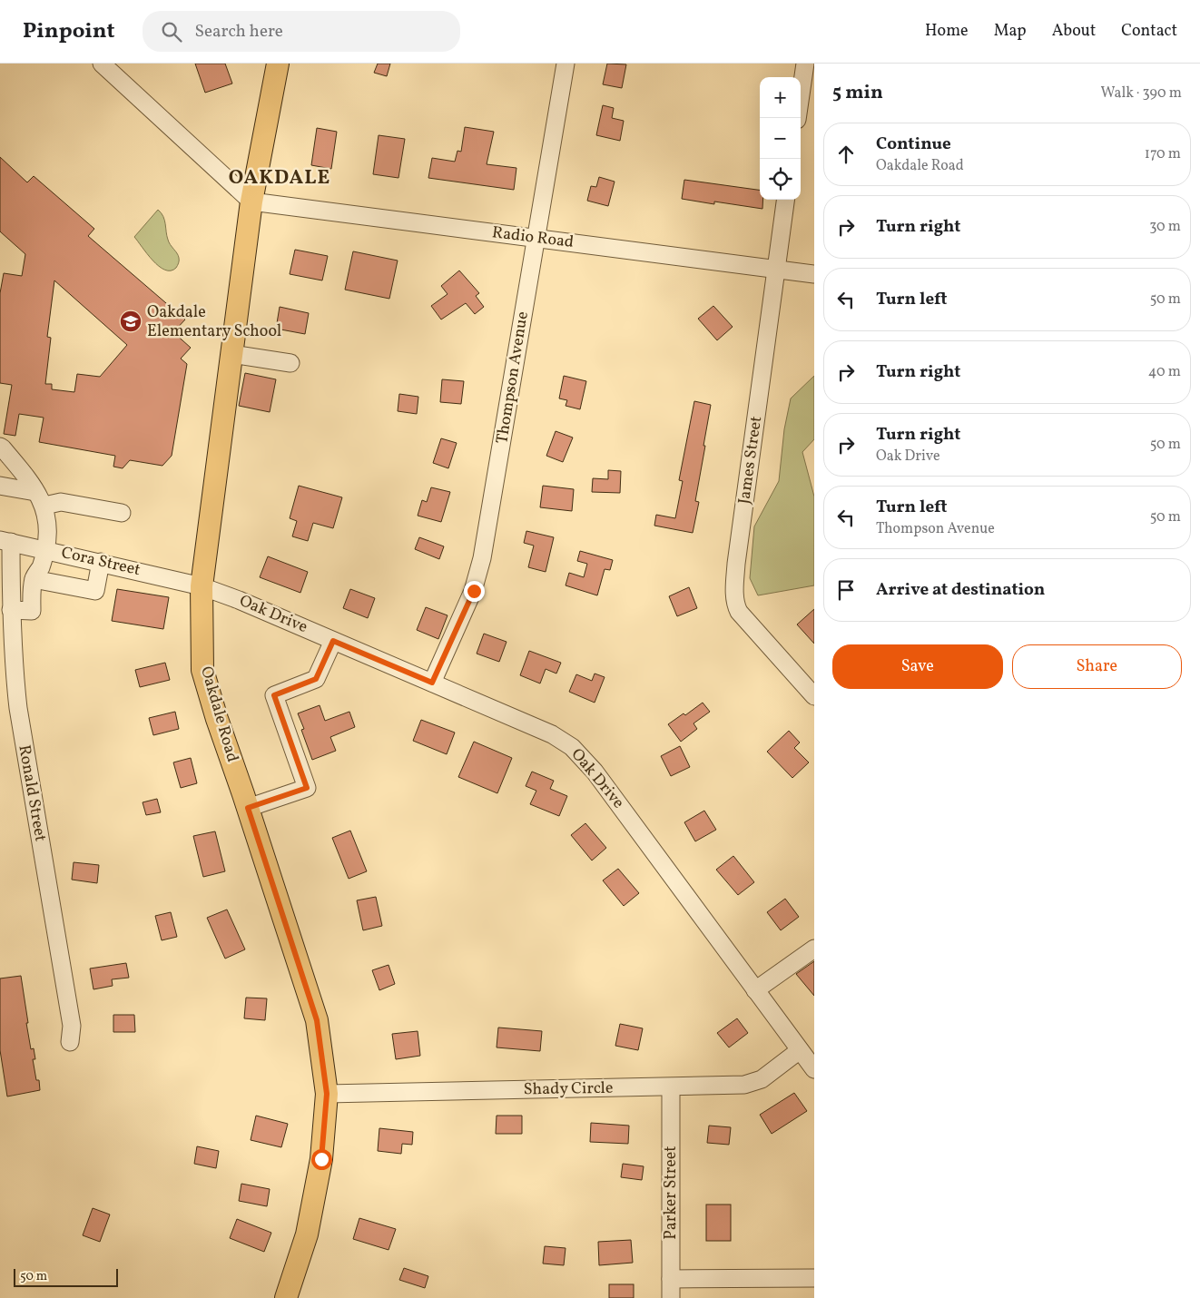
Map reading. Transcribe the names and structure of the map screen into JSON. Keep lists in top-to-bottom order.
{
  "streets": {
    "main road": ["Oakdale Road"],
    "street": [
      "Radio Road",
      "Thompson Avenue",
      "James Street",
      "Cora Street",
      "Oak Drive",
      "Ronald Street",
      "Shady Circle",
      "Parker Street"
    ]
  },
  "crossings": [
    ["Radio Road", "Thompson Avenue"],
    ["Radio Road", "James Street"],
    ["Radio Road", "Oakdale Road"],
    ["Thompson Avenue", "Oak Drive"],
    ["Cora Street", "Oak Drive"],
    ["Cora Street", "Oakdale Road"],
    ["Cora Street", "Ronald Street"],
    ["Oak Drive", "Oakdale Road"],
    ["Oak Drive", "Shady Circle"],
    ["Oakdale Road", "Shady Circle"],
    ["Shady Circle", "Parker Street"]
  ],
  "districts": ["OAKDALE"],
  "places": {
    "school or university": ["Oakdale Elementary School"]
  },
  "scale_bar": "50 m",
  "page": {
    "header": "Pinpoint",
    "search": "Search here",
    "nav": [
      "Home",
      "Map",
      "About",
      "Contact"
    ],
    "heading": ["5 min", "Walk · 390 m"],
    "map_buttons": ["+", "−"],
    "list": [
      ["Continue", "Oakdale Road", "170 m"],
      ["Turn right", "30 m"],
      ["Turn left", "50 m"],
      ["Turn right", "40 m"],
      ["Turn right", "Oak Drive", "50 m"],
      ["Turn left", "Thompson Avenue", "50 m"],
      "Arrive at destination"
    ],
    "buttons": ["Save", "Share"],
    "scale": "50 m"
  }
}
